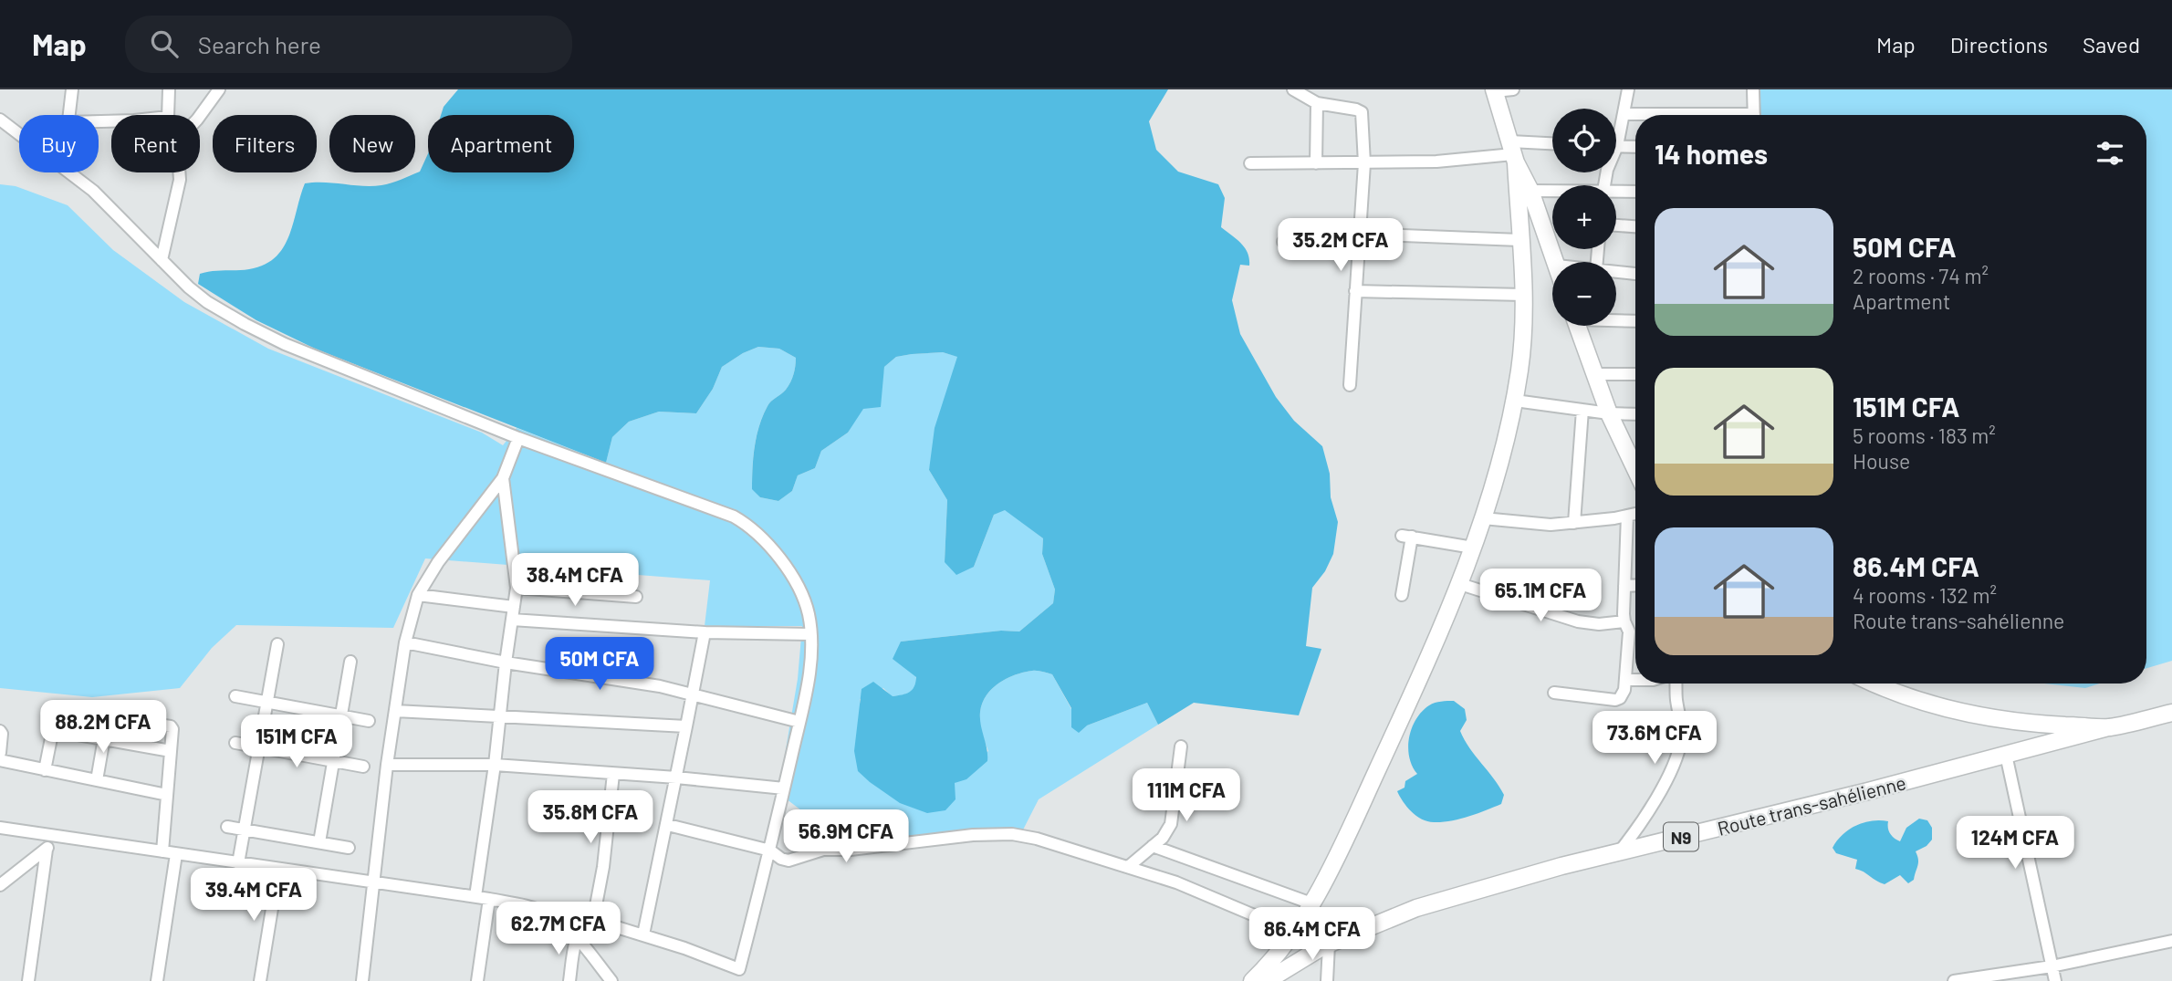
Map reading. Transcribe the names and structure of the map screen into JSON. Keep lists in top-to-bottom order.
{
  "streets": {
    "highway": ["Route trans-sahélienne", "N9"]
  },
  "page": {
    "header": "Map",
    "search": "Search here",
    "nav": ["Map", "Directions", "Saved"],
    "map_buttons": ["+", "−"],
    "chip": [
      "Buy",
      "Rent",
      "Filters",
      "New",
      "Apartment"
    ],
    "heading": "14 homes",
    "list": [
      {
        "name": "50M CFA",
        "note": "2 rooms · 74 m² · Apartment"
      },
      {
        "name": "151M CFA",
        "note": "5 rooms · 183 m² · House"
      },
      {
        "name": "86.4M CFA",
        "note": "4 rooms · 132 m² · Route trans-sahélienne"
      }
    ],
    "price": [
      "35.2M CFA",
      "38.4M CFA",
      "65.1M CFA",
      "50M CFA",
      "88.2M CFA",
      "73.6M CFA",
      "151M CFA",
      "111M CFA",
      "35.8M CFA",
      "56.9M CFA",
      "124M CFA",
      "39.4M CFA",
      "62.7M CFA",
      "86.4M CFA"
    ]
  }
}
